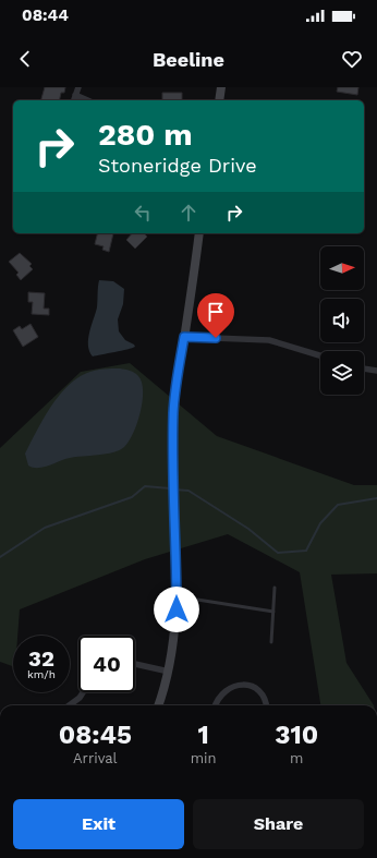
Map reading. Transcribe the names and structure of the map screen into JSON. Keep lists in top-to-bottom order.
{
  "north": "right",
  "page": {
    "status": "08:44",
    "header": "Beeline",
    "turn": ["280 m", "Stoneridge Drive"],
    "speed": "32 km/h",
    "limit": "40",
    "eta": [
      "08:45",
      "Arrival",
      "1",
      "min",
      "310",
      "m"
    ],
    "buttons": ["Exit", "Share"]
  }
}
